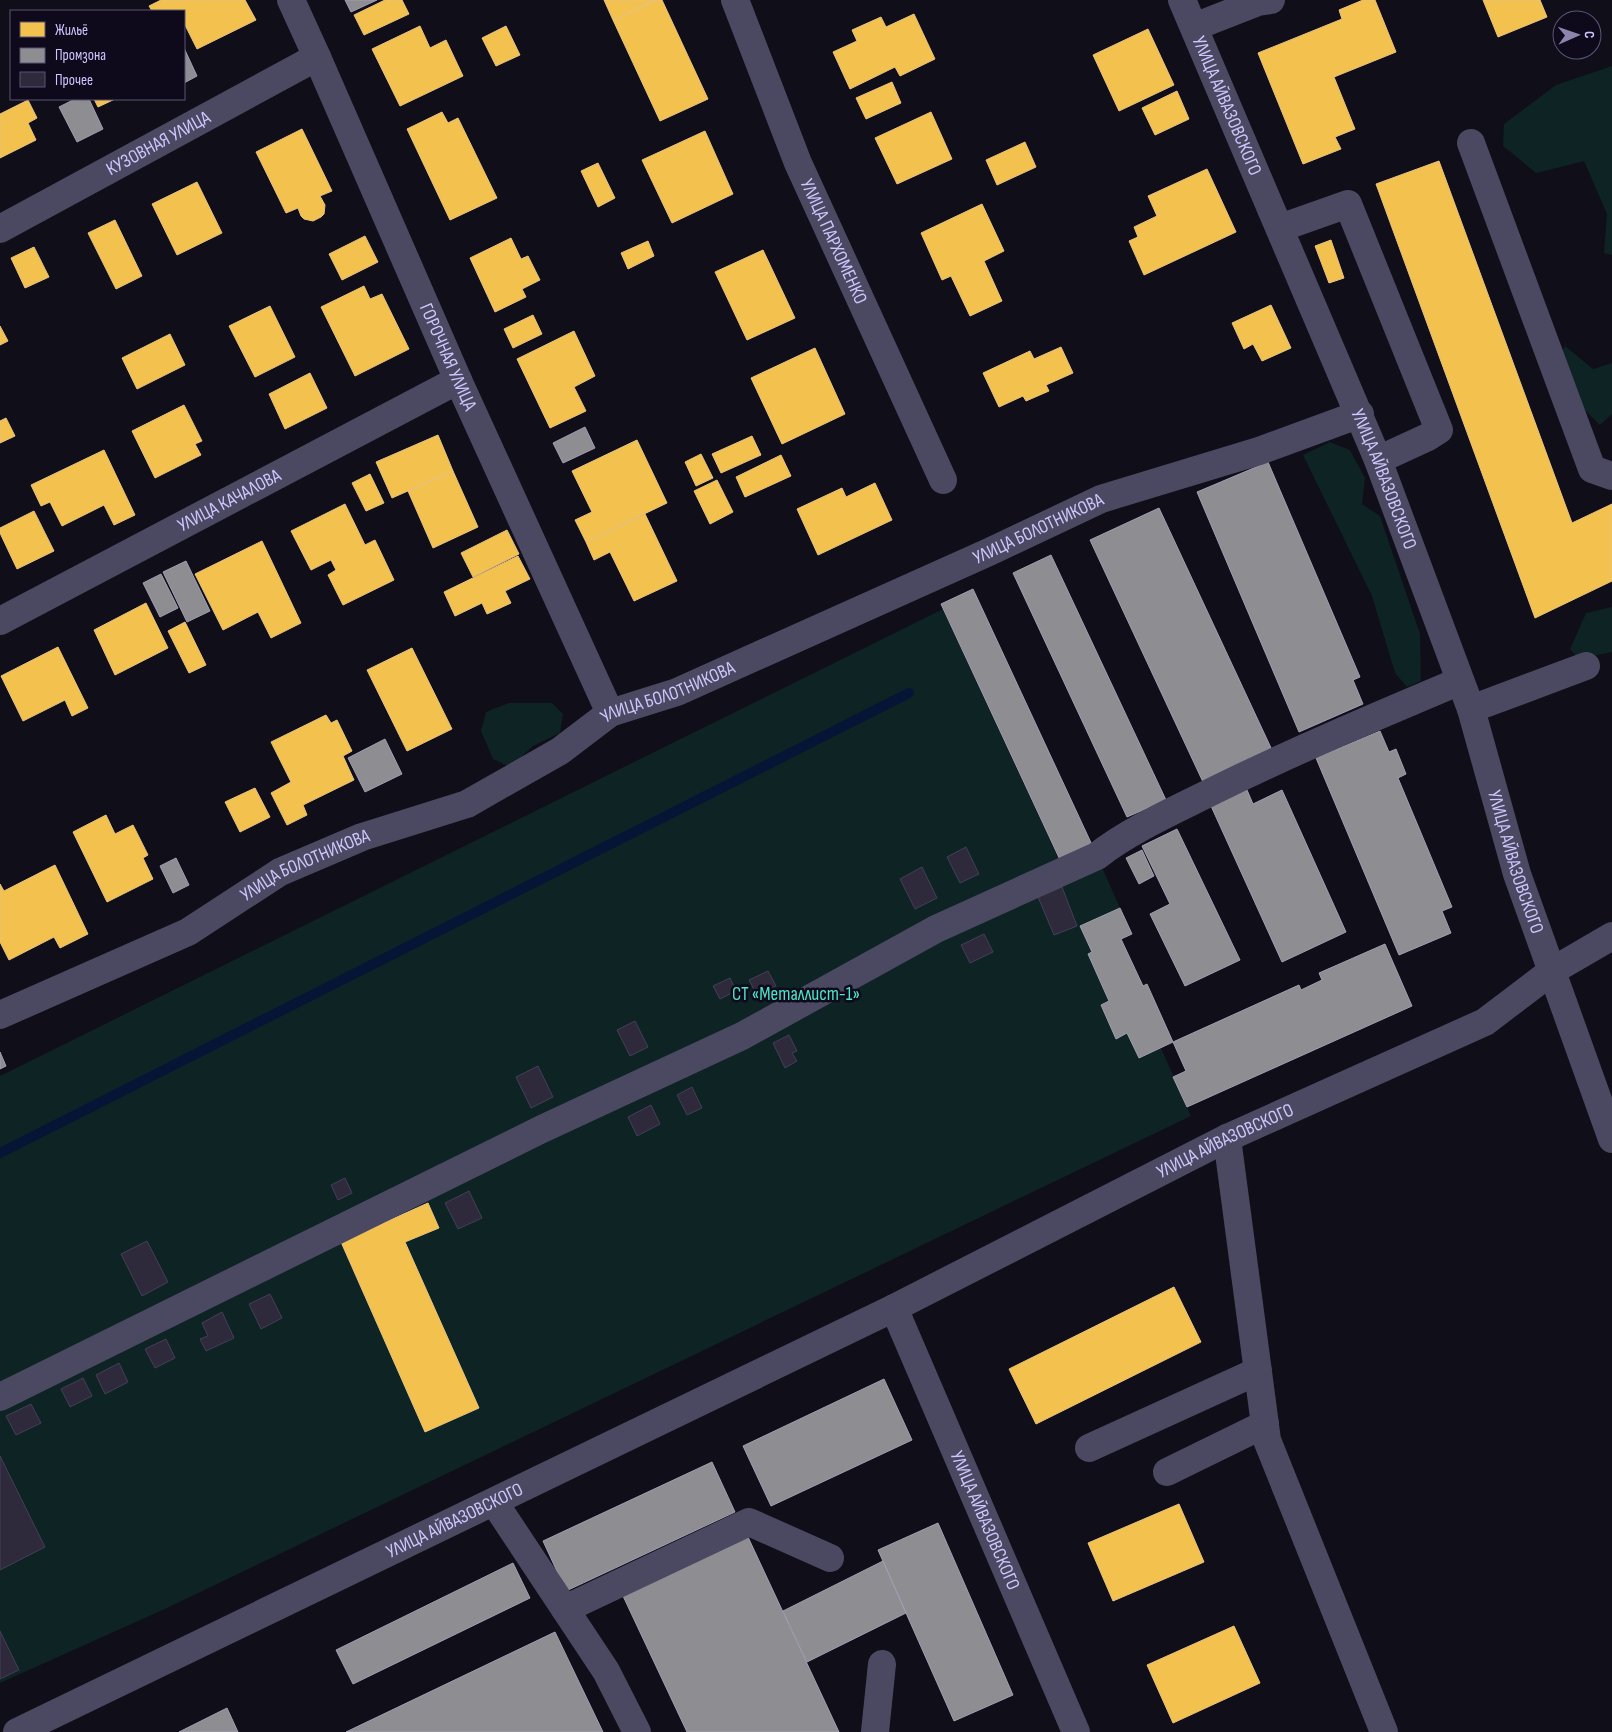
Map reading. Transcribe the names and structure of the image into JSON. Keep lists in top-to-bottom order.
{
  "streets": {
    "street": [
      "УЛИЦА АЙВАЗОВСКОГО",
      "КУЗОВНАЯ УЛИЦА",
      "УЛИЦА ПАРХОМЕНКО",
      "ГОРОЧНАЯ УЛИЦА",
      "УЛИЦА КАЧАЛОВА",
      "УЛИЦА БОЛОТНИКОВА"
    ]
  },
  "crossings": [
    ["УЛИЦА АЙВАЗОВСКОГО", "УЛИЦА БОЛОТНИКОВА"],
    ["КУЗОВНАЯ УЛИЦА", "ГОРОЧНАЯ УЛИЦА"],
    ["ГОРОЧНАЯ УЛИЦА", "УЛИЦА КАЧАЛОВА"],
    ["ГОРОЧНАЯ УЛИЦА", "УЛИЦА БОЛОТНИКОВА"]
  ],
  "parks": ["СТ «Металлист-1»"],
  "legend": ["Жильё", "Промзона", "Прочее"],
  "north": "right"
}
